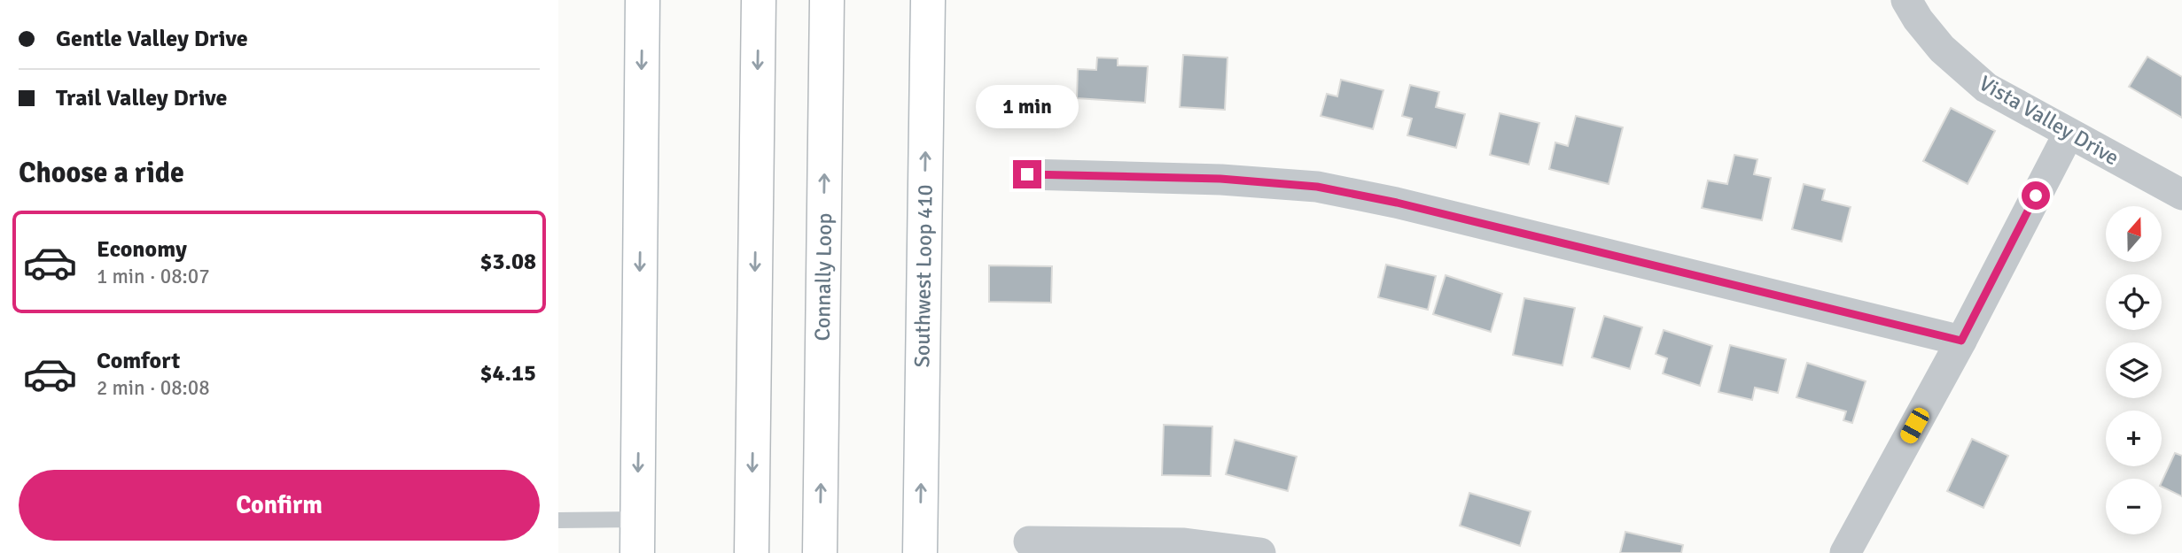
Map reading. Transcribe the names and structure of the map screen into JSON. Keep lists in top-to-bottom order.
{
  "streets": {
    "main road": ["Southwest Loop 410", "Connally Loop"],
    "street": ["Vista Valley Drive"]
  },
  "north": "top",
  "page": {
    "banner": ["Gentle Valley Drive", "Trail Valley Drive"],
    "bubble": "1 min",
    "heading": "Choose a ride",
    "map_buttons": ["+", "−"],
    "list": [
      {
        "name": "Economy",
        "note": "1 min · 08:07",
        "value": "$3.08"
      },
      {
        "name": "Comfort",
        "note": "2 min · 08:08",
        "value": "$4.15"
      }
    ],
    "buttons": "Confirm"
  }
}
